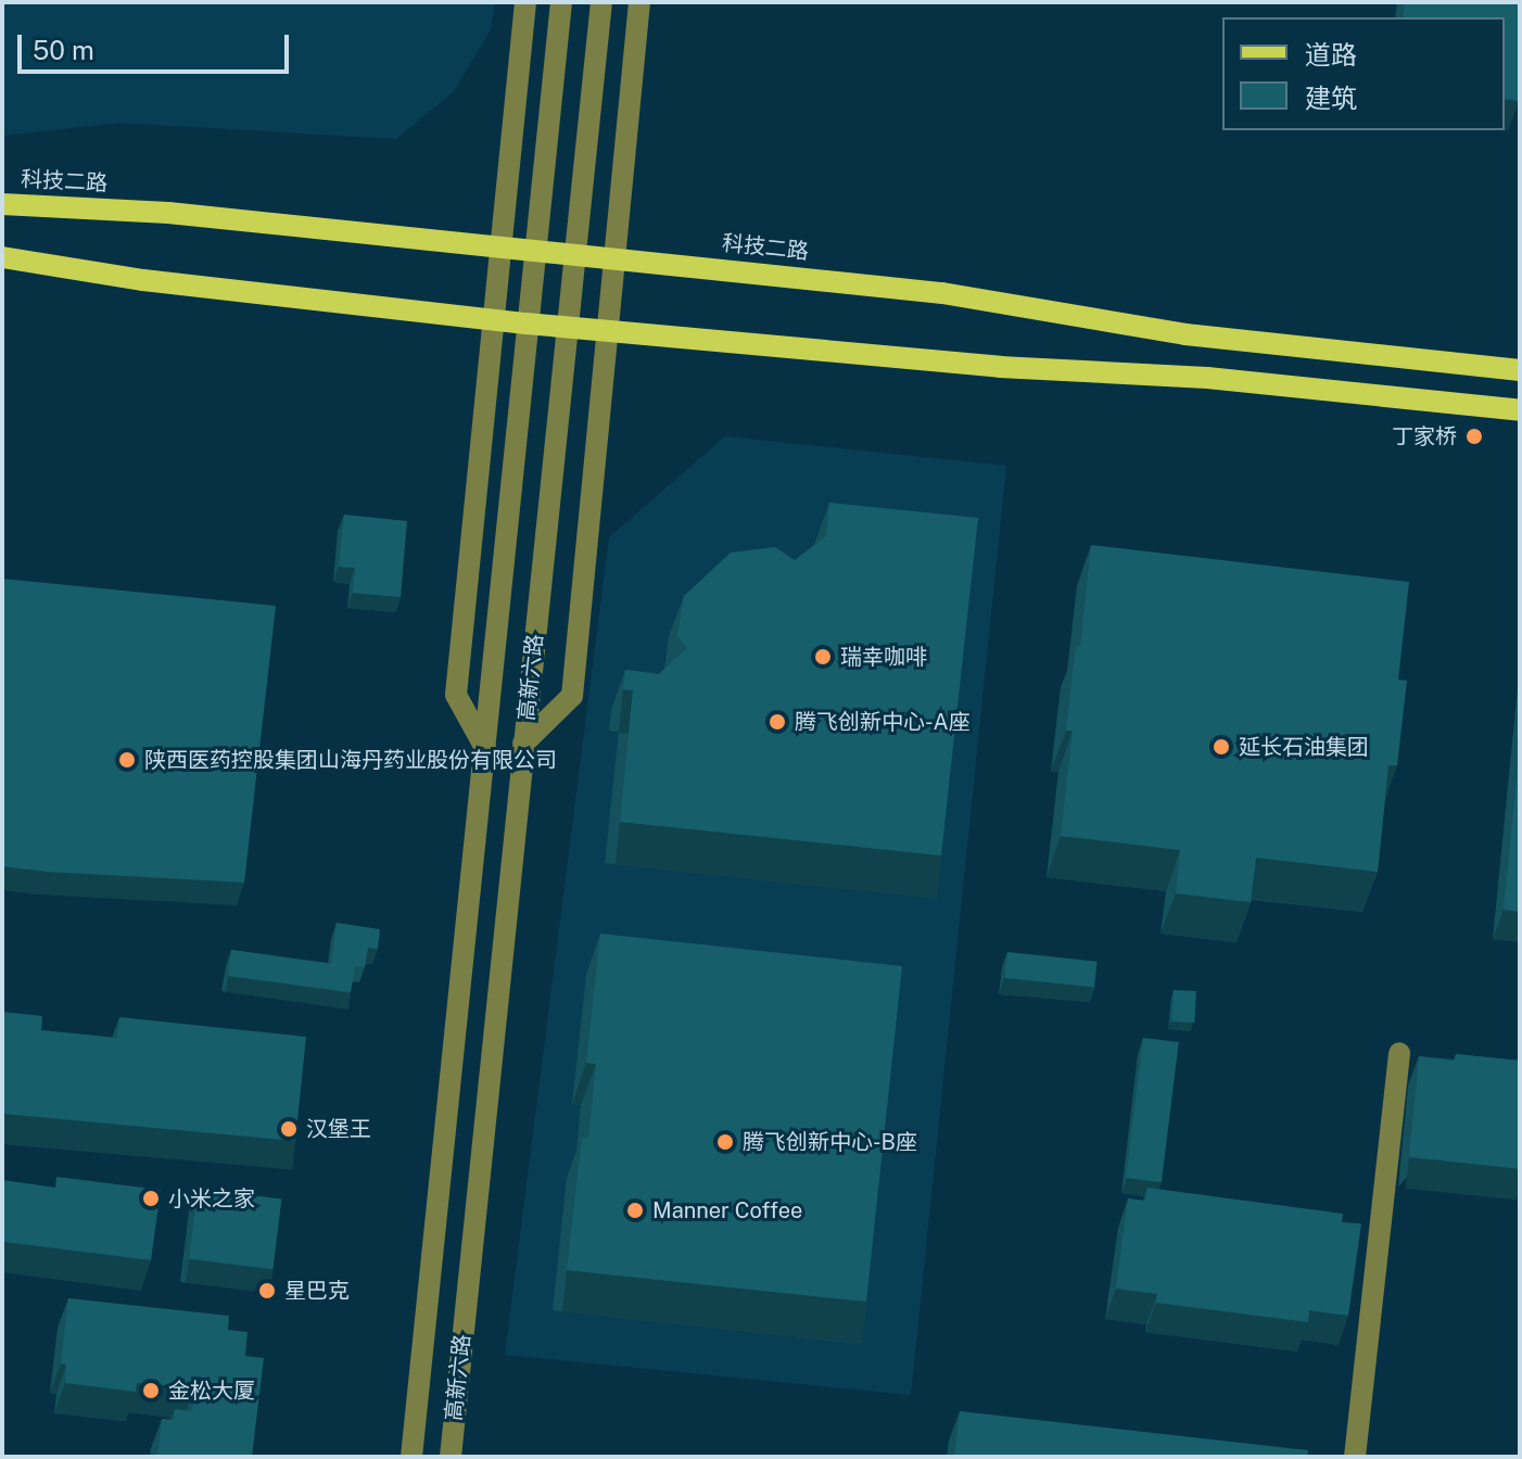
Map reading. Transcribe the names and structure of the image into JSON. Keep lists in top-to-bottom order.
{
  "streets": {
    "main road": ["科技二路"],
    "street": ["高新六路"]
  },
  "crossings": [
    ["科技二路", "高新六路"]
  ],
  "places": [
    "丁家桥",
    "瑞幸咖啡",
    "腾飞创新中心-A座",
    "延长石油集团",
    "陕西医药控股集团山海丹药业股份有限公司",
    "汉堡王",
    "腾飞创新中心-B座",
    "小米之家",
    "Manner Coffee",
    "星巴克",
    "金松大厦"
  ],
  "legend": ["道路", "建筑"],
  "scale_bar": "50 m"
}
